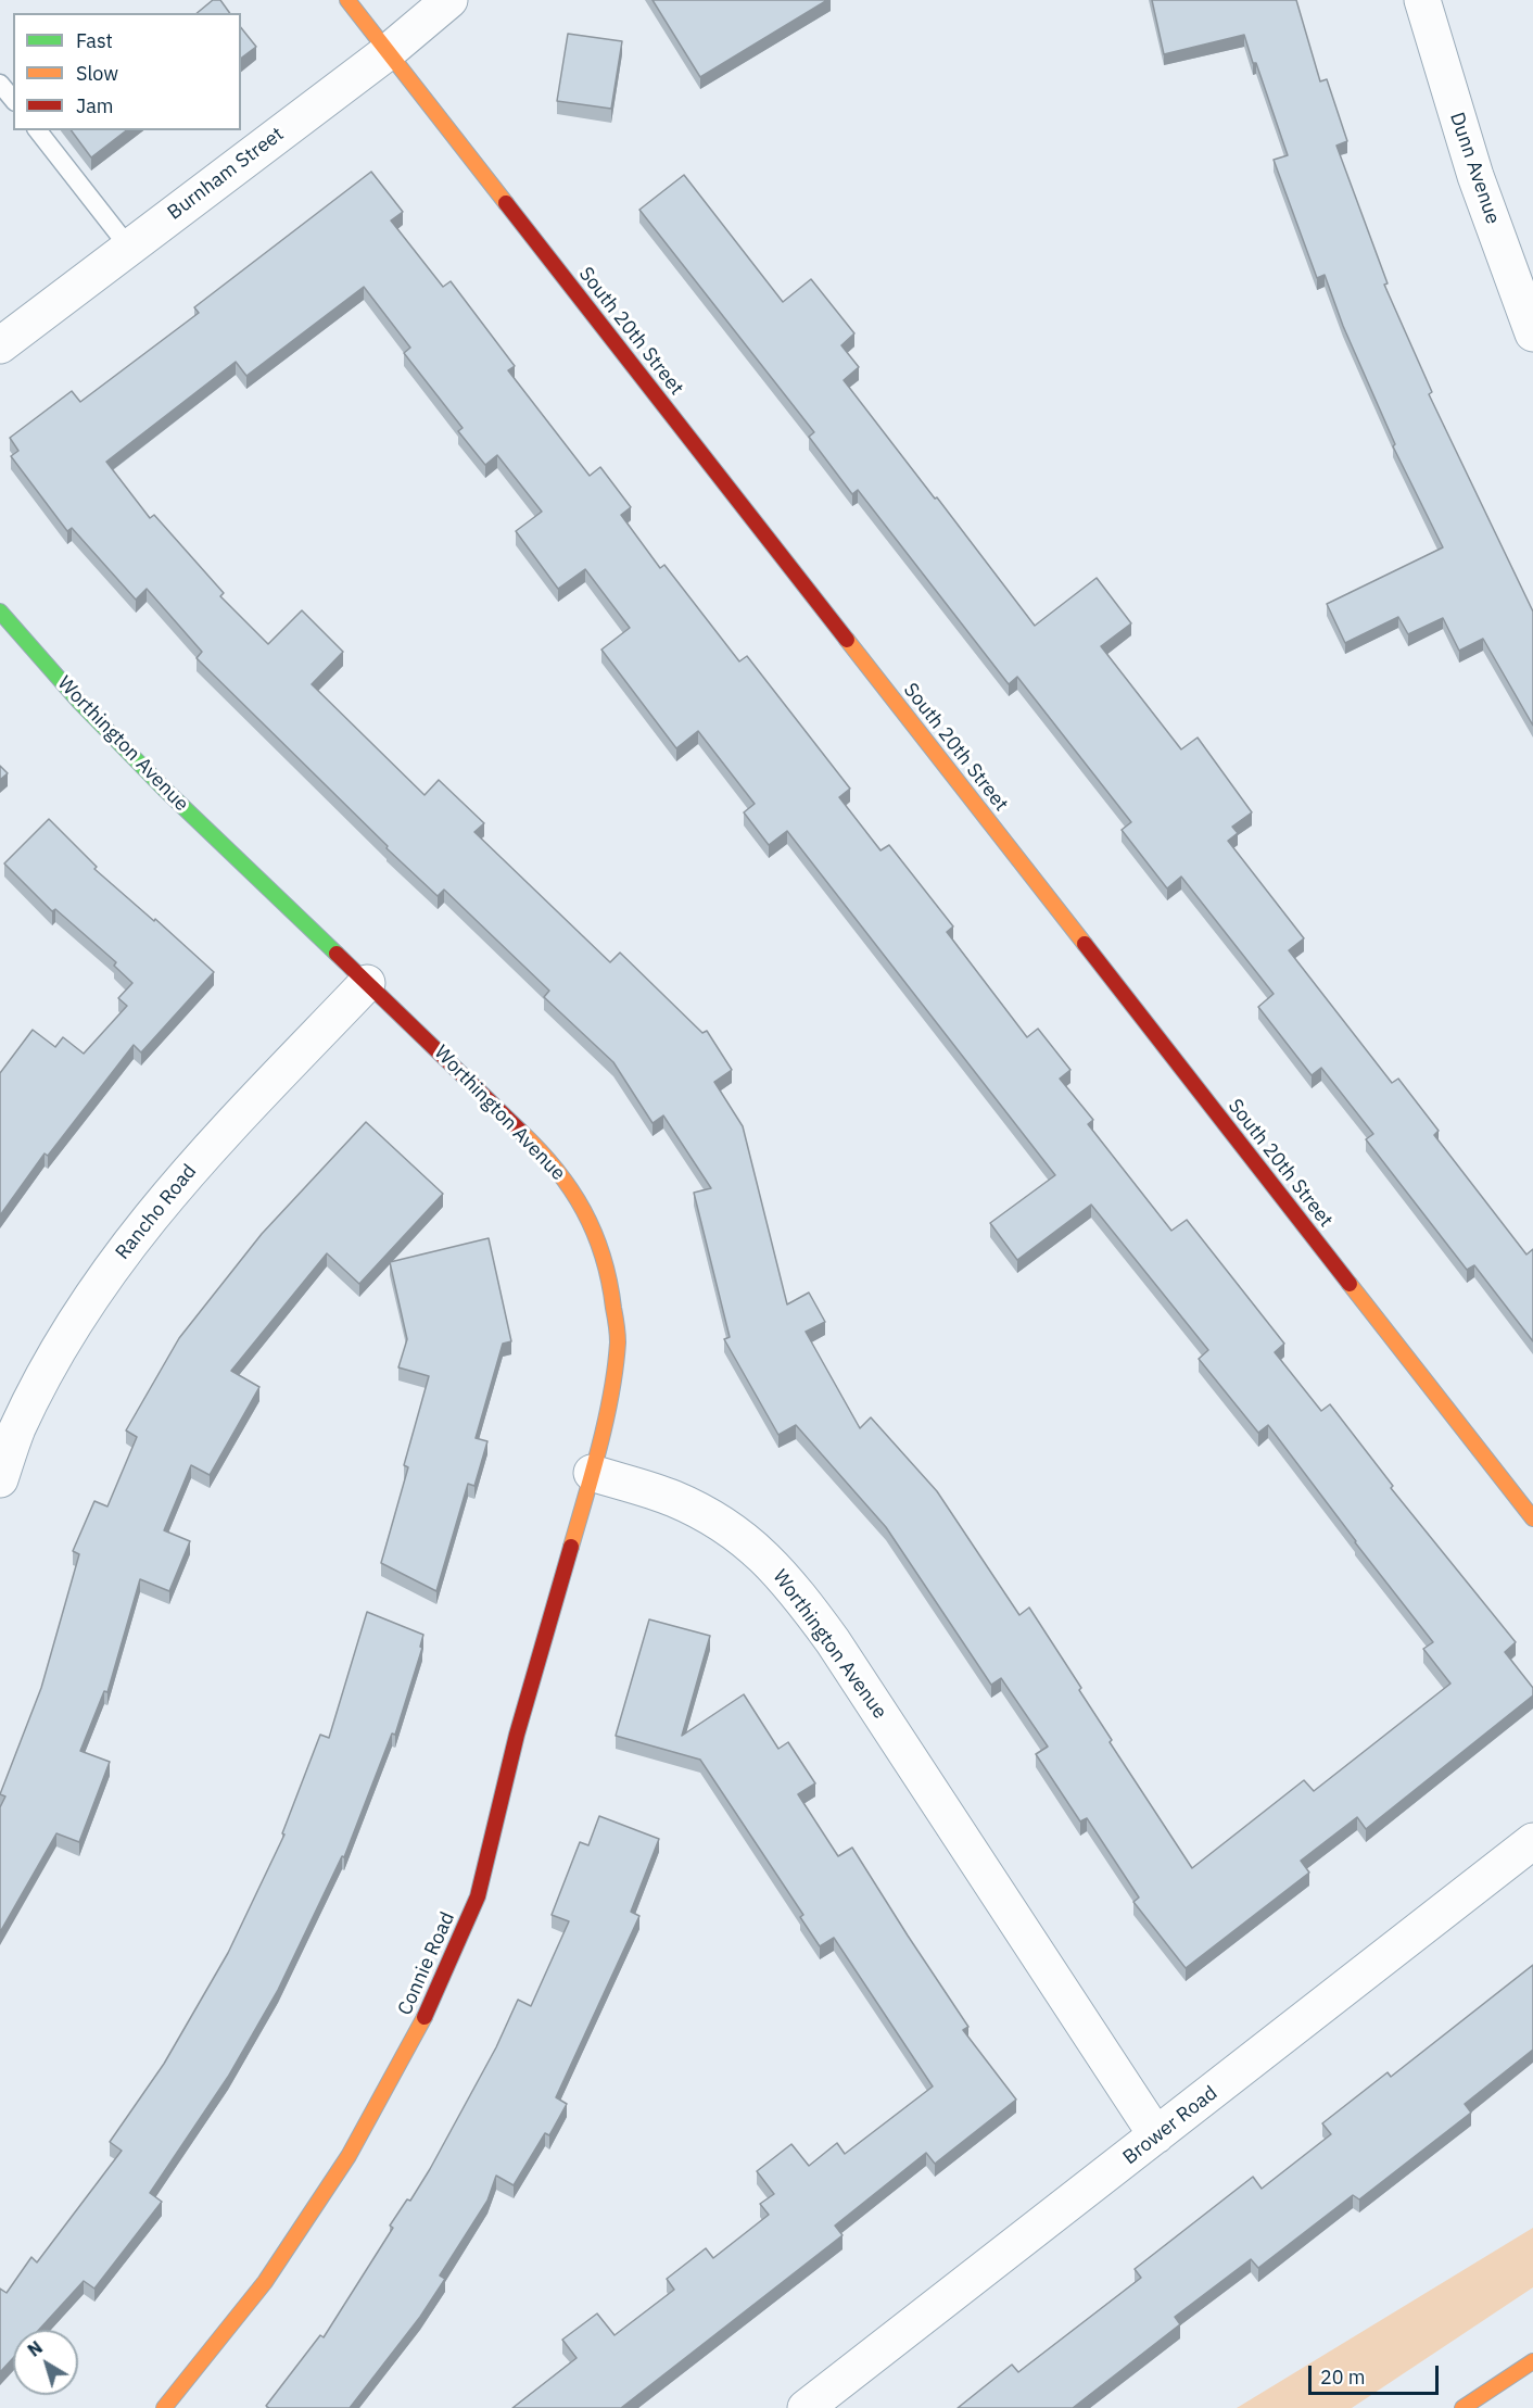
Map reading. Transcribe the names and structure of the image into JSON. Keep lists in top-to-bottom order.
{
  "streets": {
    "street": [
      "Dunn Avenue",
      "Burnham Street",
      "South 20th Street",
      "Worthington Avenue",
      "Rancho Road",
      "Connie Road",
      "Brower Road"
    ]
  },
  "crossings": [
    ["Burnham Street", "South 20th Street"],
    ["Worthington Avenue", "Rancho Road"],
    ["Worthington Avenue", "Connie Road"],
    ["Worthington Avenue", "Brower Road"]
  ],
  "legend": ["Fast", "Slow", "Jam"],
  "scale_bar": "20 m",
  "north": "top left"
}
